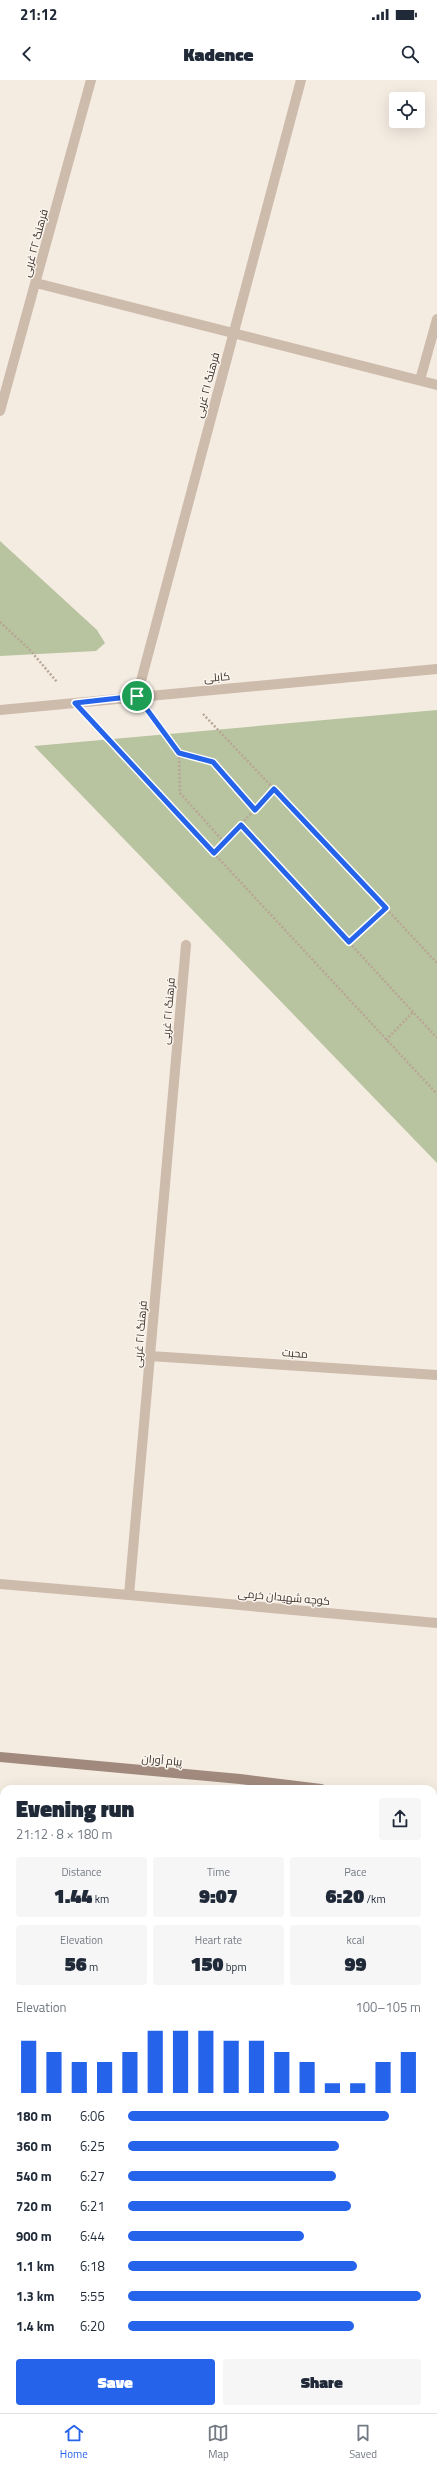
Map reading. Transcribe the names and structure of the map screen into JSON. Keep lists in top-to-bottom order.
{
  "streets": {
    "main road": ["پیام آوران"],
    "street": [
      "فرهنگ ۲۲ غربی",
      "فرهنگ ۲۱ غربی",
      "کابلی",
      "محبت",
      "کوچه شهیدان خرمی"
    ]
  },
  "crossings": [
    ["فرهنگ ۲۱ غربی", "کابلی"],
    ["فرهنگ ۲۱ غربی", "محبت"],
    ["فرهنگ ۲۱ غربی", "کوچه شهیدان خرمی"]
  ],
  "page": {
    "status": "21:12",
    "header": "Kadence",
    "heading": ["Evening run", "21:12 · 8 × 180 m"],
    "stats": [
      ["Distance", "1.44 km"],
      ["Time", "9:07"],
      ["Pace", "6:20 /km"],
      ["Elevation", "56 m"],
      ["Heart rate", "150 bpm"],
      ["kcal", "99"]
    ],
    "chart": ["Elevation", "100–105 m"],
    "list": [
      {
        "name": "180 m",
        "note": "6:06"
      },
      {
        "name": "360 m",
        "note": "6:25"
      },
      {
        "name": "540 m",
        "note": "6:27"
      },
      {
        "name": "720 m",
        "note": "6:21"
      },
      {
        "name": "900 m",
        "note": "6:44"
      },
      {
        "name": "1.1 km",
        "note": "6:18"
      },
      {
        "name": "1.3 km",
        "note": "5:55"
      },
      {
        "name": "1.4 km",
        "note": "6:20"
      }
    ],
    "buttons": ["Save", "Share"],
    "tabs": ["Home", "Map", "Saved"]
  }
}
